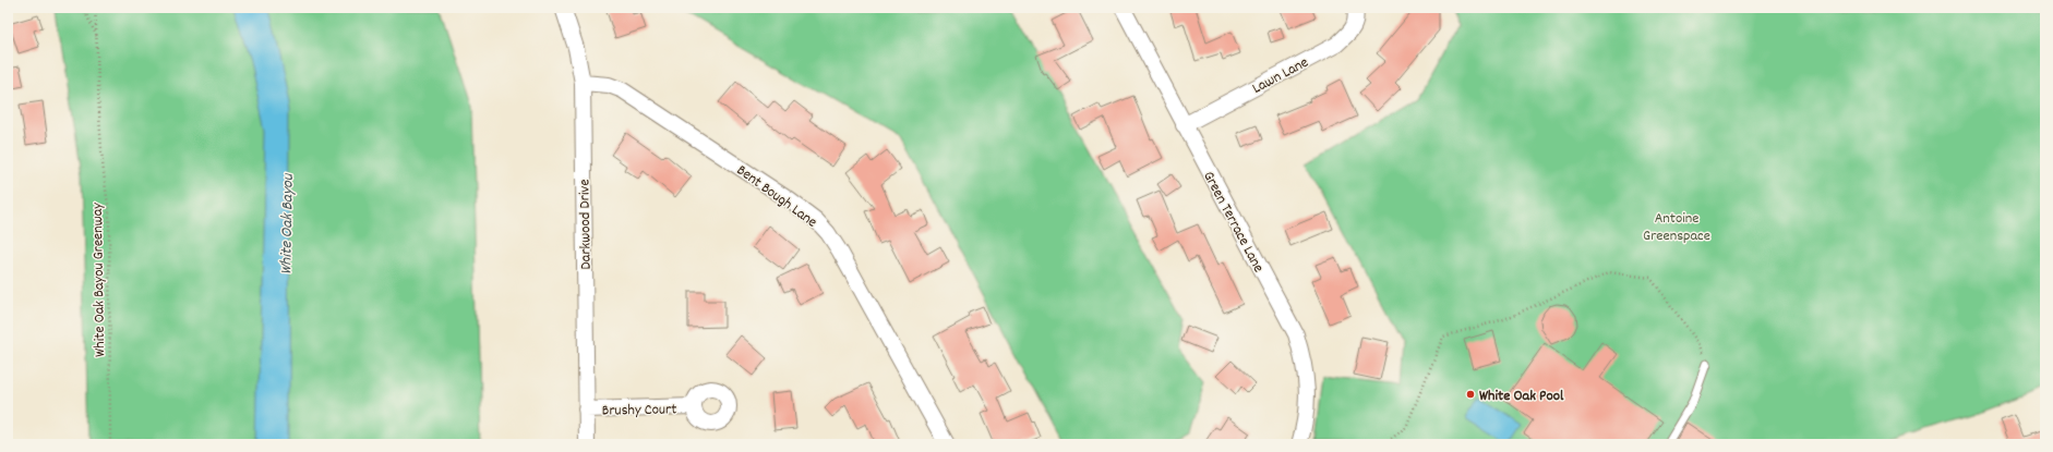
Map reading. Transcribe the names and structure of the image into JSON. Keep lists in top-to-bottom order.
{
  "streets": {
    "street": [
      "Lawn Lane",
      "Bent Bough Lane",
      "Green Terrace Lane",
      "Darkwood Drive",
      "Brushy Court"
    ],
    "path": ["White Oak Bayou Greenway"]
  },
  "crossings": [
    ["Lawn Lane", "Green Terrace Lane"],
    ["Bent Bough Lane", "Darkwood Drive"],
    ["Darkwood Drive", "Brushy Court"]
  ],
  "water": ["White Oak Bayou"],
  "parks": ["Antoine Greenspace"],
  "places": ["White Oak Pool"]
}
